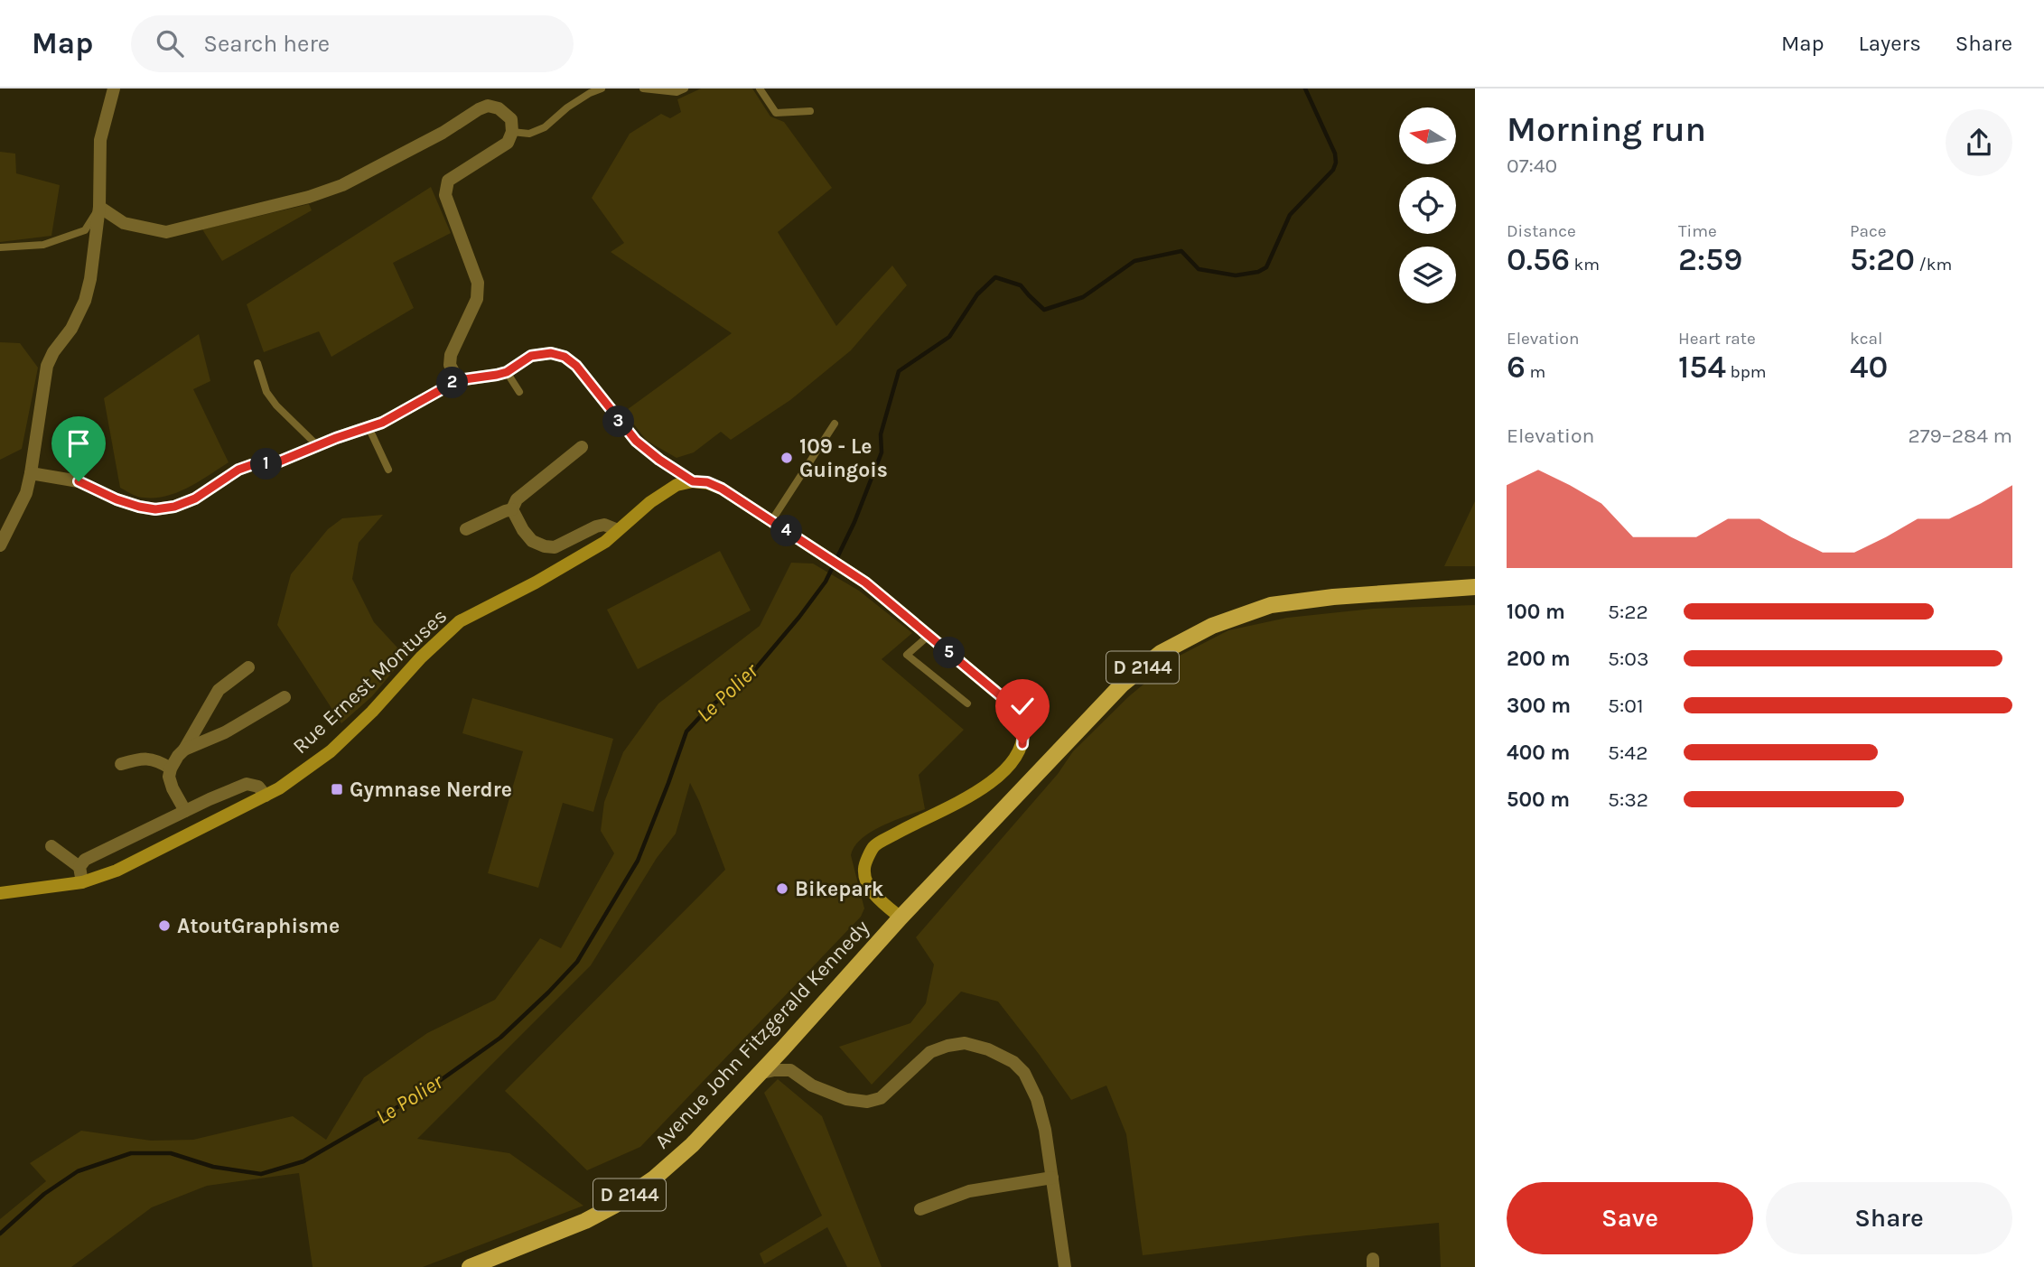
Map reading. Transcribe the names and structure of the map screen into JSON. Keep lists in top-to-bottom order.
{
  "streets": {
    "main road": ["D 2144", "Avenue John Fitzgerald Kennedy"],
    "street": ["Rue Ernest Montuses"]
  },
  "water": ["Le Polier"],
  "places": {
    "other": ["109 - Le Guingois", "Bikepark", "AtoutGraphisme"],
    "transit": ["Gymnase Nerdre"]
  },
  "north": "left",
  "page": {
    "header": "Map",
    "search": "Search here",
    "nav": ["Map", "Layers", "Share"],
    "heading": ["Morning run", "07:40"],
    "stats": [
      ["Distance", "0.56 km"],
      ["Time", "2:59"],
      ["Pace", "5:20 /km"],
      ["Elevation", "6 m"],
      ["Heart rate", "154 bpm"],
      ["kcal", "40"]
    ],
    "pins": [
      "2",
      "3",
      "1",
      "4",
      "5"
    ],
    "chart": ["Elevation", "279–284 m"],
    "list": [
      {
        "name": "100 m",
        "note": "5:22"
      },
      {
        "name": "200 m",
        "note": "5:03"
      },
      {
        "name": "300 m",
        "note": "5:01"
      },
      {
        "name": "400 m",
        "note": "5:42"
      },
      {
        "name": "500 m",
        "note": "5:32"
      }
    ],
    "buttons": ["Save", "Share"]
  }
}
